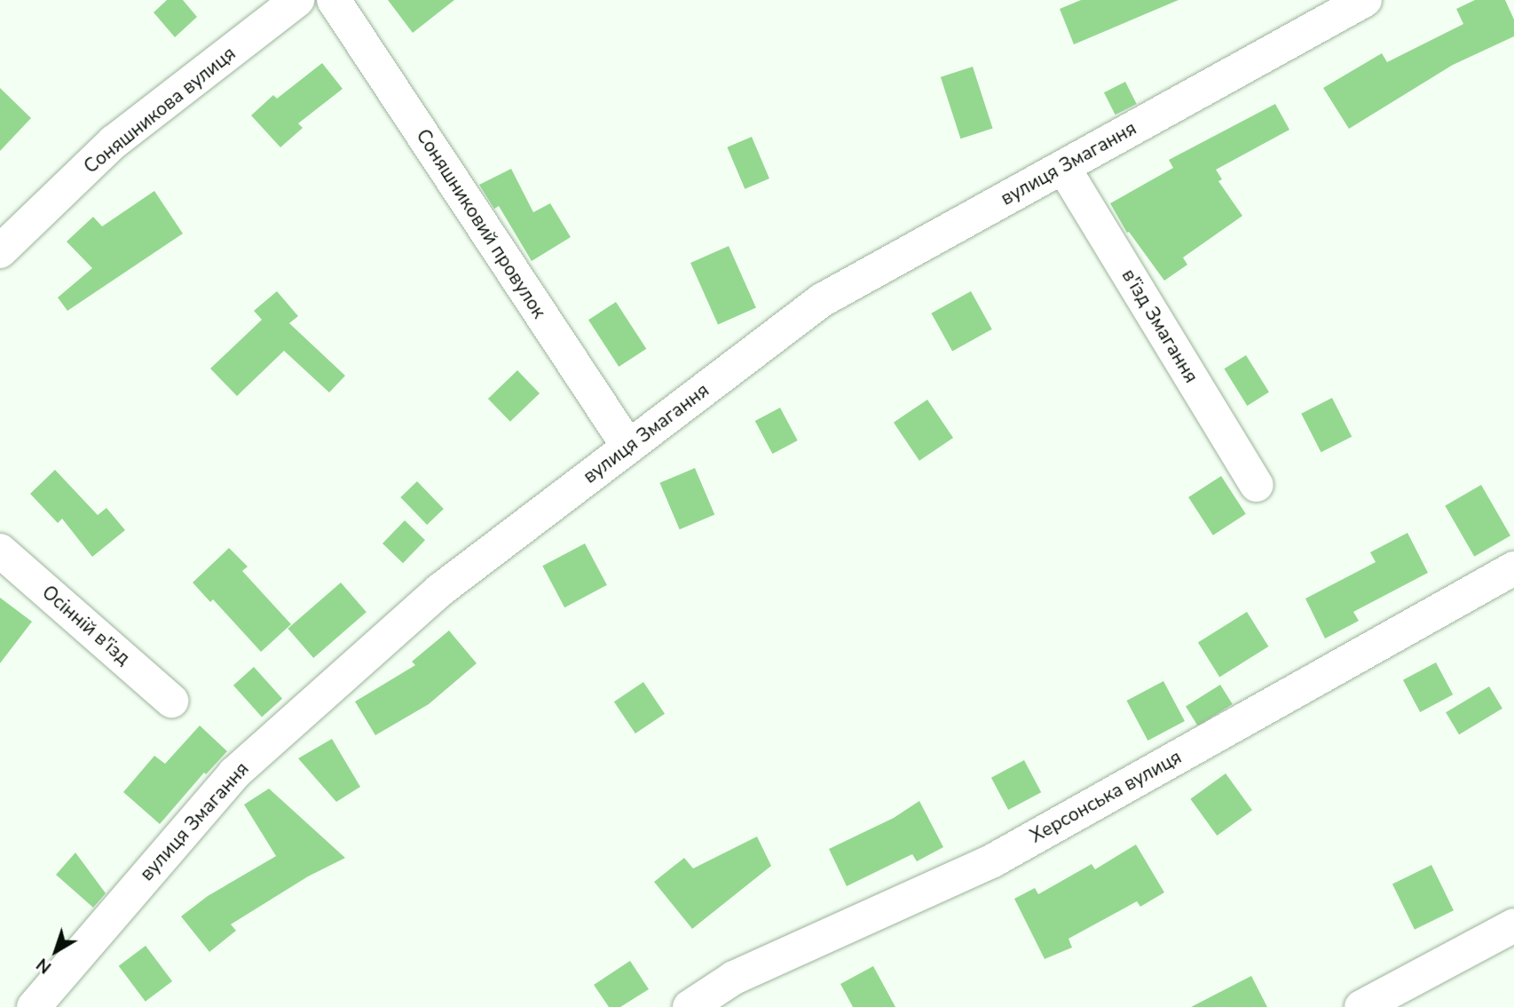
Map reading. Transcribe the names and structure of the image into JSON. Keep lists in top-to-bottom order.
{
  "streets": {
    "street": [
      "Соняшникова вулиця",
      "вулиця Змагання",
      "Соняшниковий провулок",
      "в'їзд Змагання",
      "Осінній в'їзд",
      "Херсонська вулиця"
    ]
  },
  "crossings": [
    ["вулиця Змагання", "Соняшниковий провулок"],
    ["вулиця Змагання", "в'їзд Змагання"]
  ],
  "north": "bottom left"
}
